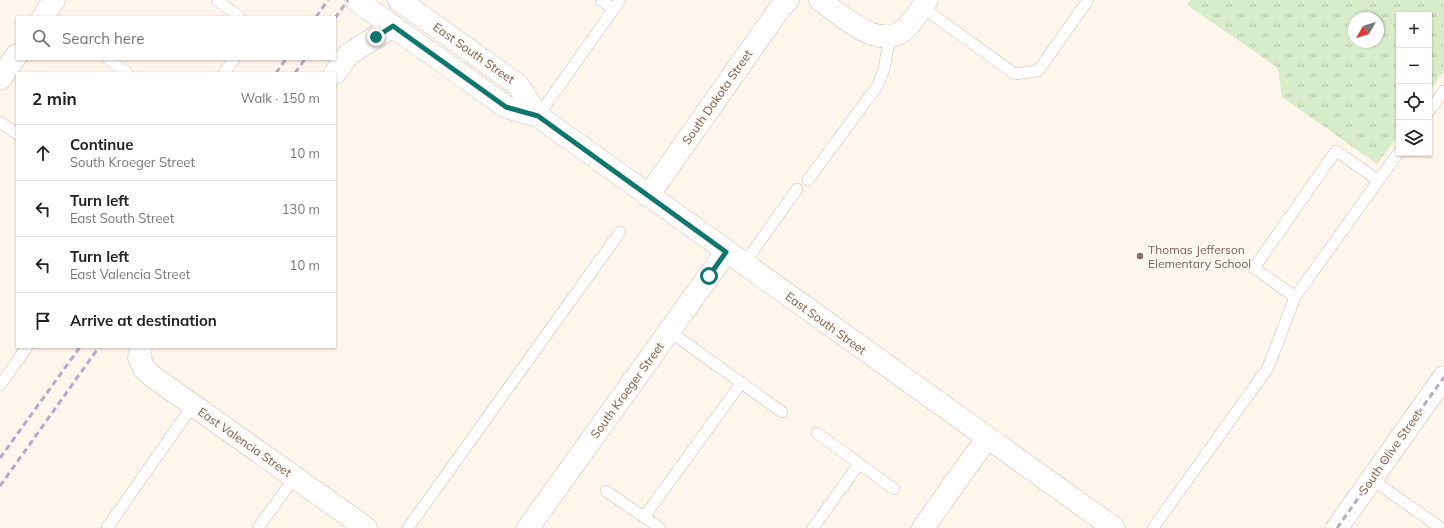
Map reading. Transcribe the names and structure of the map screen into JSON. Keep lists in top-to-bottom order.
{
  "streets": {
    "street": [
      "East South Street",
      "South Dakota Street",
      "South Kroeger Street",
      "East Valencia Street",
      "South Olive Street"
    ]
  },
  "crossings": [
    ["East South Street", "South Dakota Street"],
    ["East South Street", "South Kroeger Street"]
  ],
  "places": ["Thomas Jefferson Elementary School"],
  "north": "bottom left",
  "page": {
    "map_buttons": ["+", "−"],
    "search": "Search here",
    "heading": ["2 min", "Walk · 150 m"],
    "list": [
      ["Continue", "South Kroeger Street", "10 m"],
      ["Turn left", "East South Street", "130 m"],
      ["Turn left", "East Valencia Street", "10 m"],
      "Arrive at destination"
    ]
  }
}
